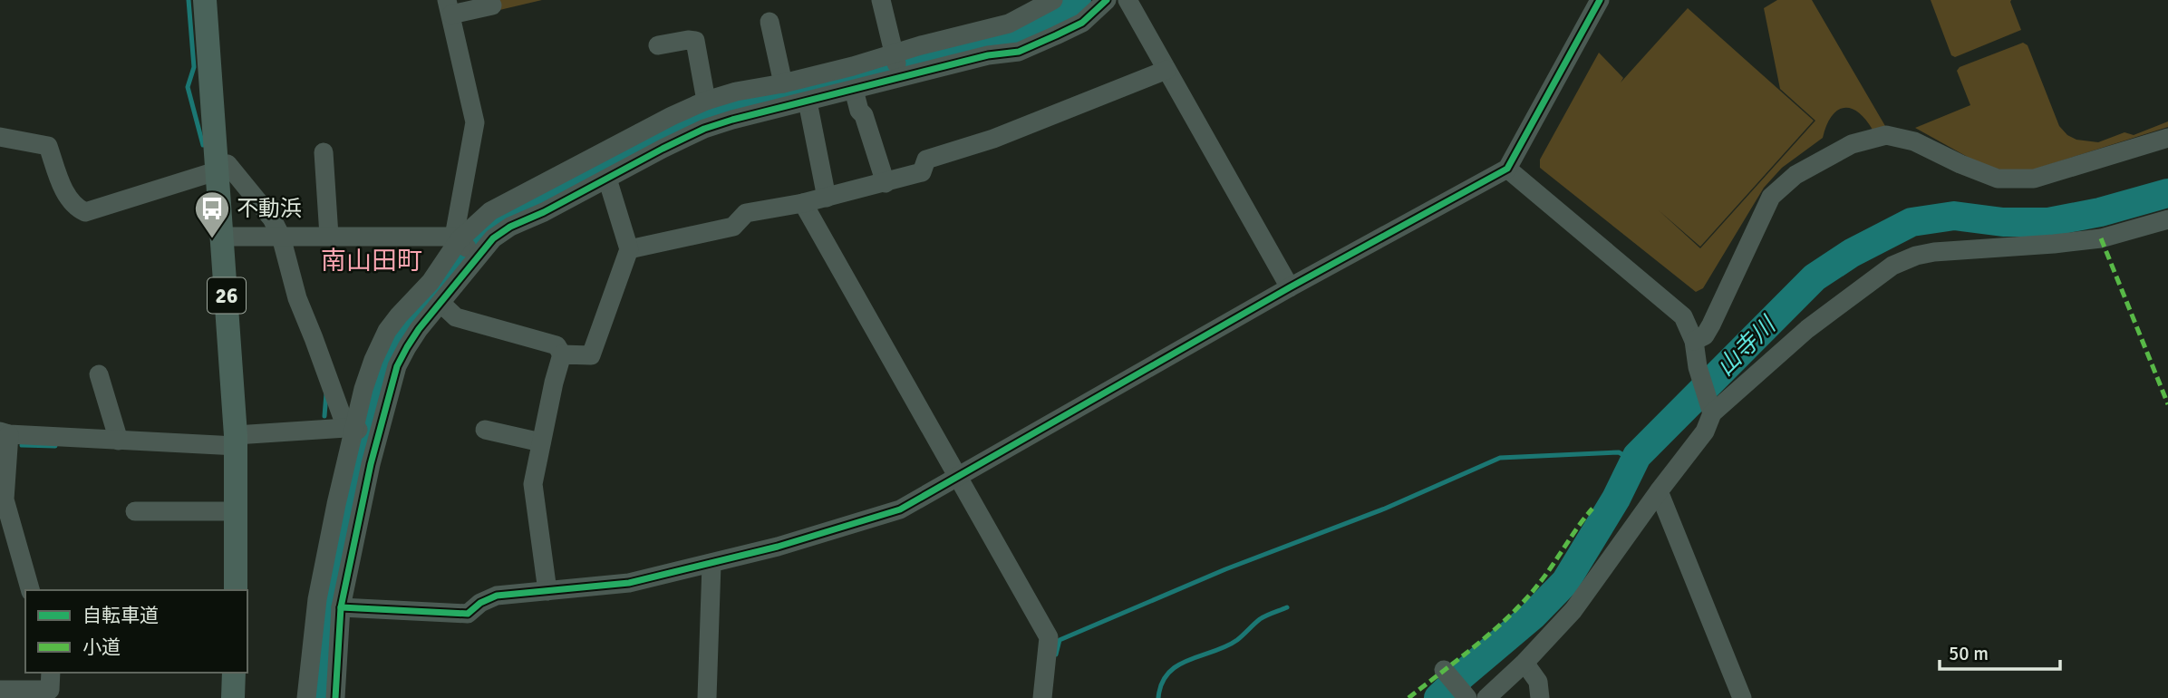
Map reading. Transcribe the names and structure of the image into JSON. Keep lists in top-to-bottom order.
{
  "streets": {
    "main road": ["26"]
  },
  "districts": ["南山田町"],
  "water": ["山寺川"],
  "places": {
    "bus stop": ["不動浜"]
  },
  "legend": ["自転車道", "小道"],
  "scale_bar": "50 m"
}
